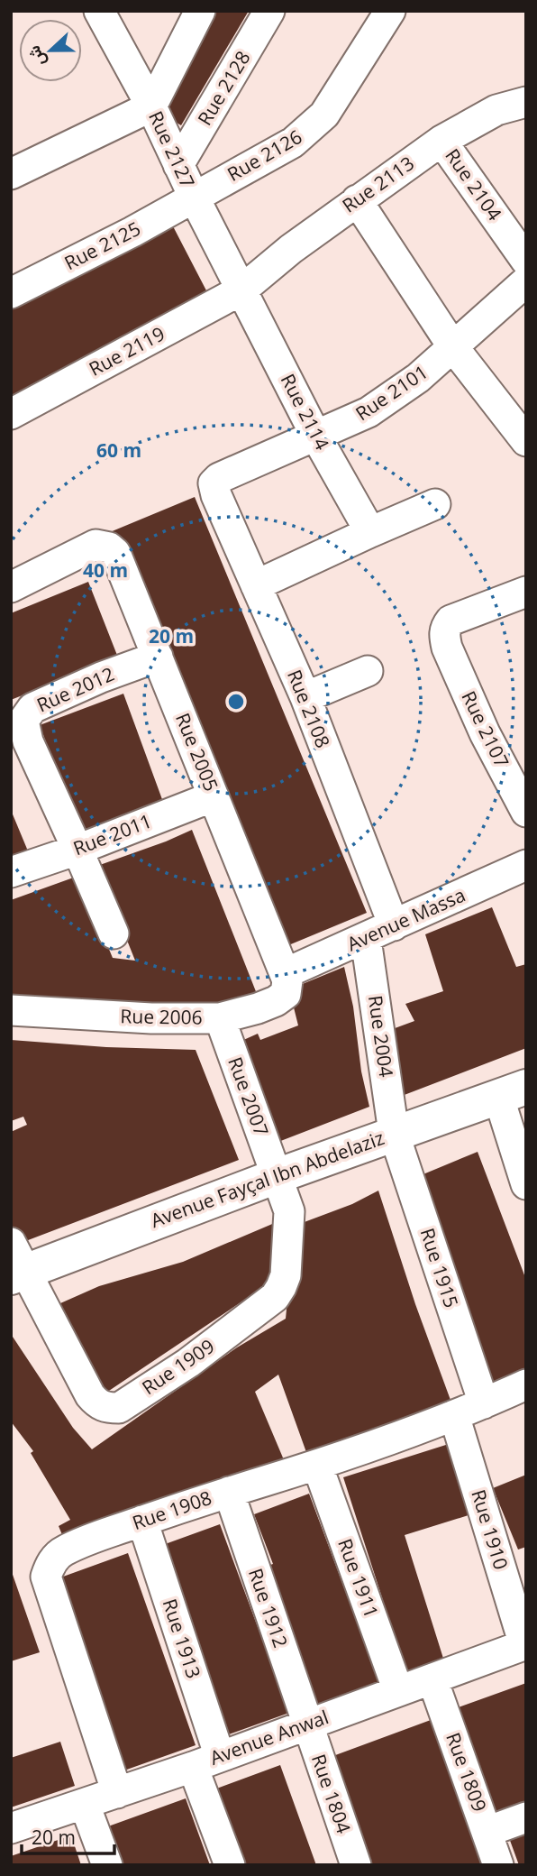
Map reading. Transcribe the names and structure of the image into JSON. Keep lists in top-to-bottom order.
{
  "streets": {
    "street": [
      "Rue 2128",
      "Rue 2127",
      "Rue 2126",
      "Rue 2113",
      "Rue 2104",
      "Rue 2125",
      "Rue 2119",
      "Rue 2101",
      "Rue 2114",
      "Rue 2012",
      "Rue 2108",
      "Rue 2107",
      "Rue 2005",
      "Rue 2011",
      "Avenue Massa",
      "Rue 2006",
      "Rue 2004",
      "Rue 2007",
      "Avenue Fayçal Ibn Abdelaziz",
      "Rue 1915",
      "Rue 1909",
      "Rue 1908",
      "Rue 1910",
      "Rue 1911",
      "Rue 1912",
      "Rue 1913",
      "Avenue Anwal",
      "Rue 1809",
      "Rue 1804"
    ]
  },
  "crossings": [
    ["Rue 2128", "Rue 2127"],
    ["Rue 2127", "Rue 2126"],
    ["Rue 2127", "Rue 2113"],
    ["Rue 2127", "Rue 2125"],
    ["Rue 2127", "Rue 2119"],
    ["Rue 2127", "Rue 2114"],
    ["Rue 2126", "Rue 2125"],
    ["Rue 2113", "Rue 2104"],
    ["Rue 2113", "Rue 2119"],
    ["Rue 2113", "Rue 2114"],
    ["Rue 2119", "Rue 2114"],
    ["Rue 2101", "Rue 2114"],
    ["Rue 2101", "Rue 2108"],
    ["Rue 2012", "Rue 2005"],
    ["Rue 2012", "Rue 2011"],
    ["Rue 2108", "Avenue Massa"],
    ["Rue 2005", "Rue 2011"],
    ["Rue 2005", "Avenue Massa"],
    ["Rue 2005", "Rue 2006"],
    ["Avenue Massa", "Rue 2006"],
    ["Avenue Massa", "Rue 2004"],
    ["Rue 2006", "Rue 2007"],
    ["Rue 2004", "Avenue Fayçal Ibn Abdelaziz"],
    ["Rue 2004", "Rue 1915"],
    ["Rue 2007", "Avenue Fayçal Ibn Abdelaziz"],
    ["Rue 2007", "Rue 1909"],
    ["Avenue Fayçal Ibn Abdelaziz", "Rue 1915"],
    ["Avenue Fayçal Ibn Abdelaziz", "Rue 1909"],
    ["Rue 1915", "Rue 1908"],
    ["Rue 1908", "Rue 1910"],
    ["Rue 1908", "Rue 1911"],
    ["Rue 1908", "Rue 1912"],
    ["Rue 1908", "Rue 1913"],
    ["Rue 1908", "Avenue Anwal"],
    ["Rue 1910", "Avenue Anwal"],
    ["Rue 1911", "Avenue Anwal"],
    ["Rue 1912", "Avenue Anwal"],
    ["Rue 1912", "Rue 1804"],
    ["Rue 1913", "Avenue Anwal"],
    ["Avenue Anwal", "Rue 1809"],
    ["Avenue Anwal", "Rue 1804"]
  ],
  "scale_bar": "20 m",
  "north": "left",
  "rings": ["60 m", "40 m", "20 m"]
}
